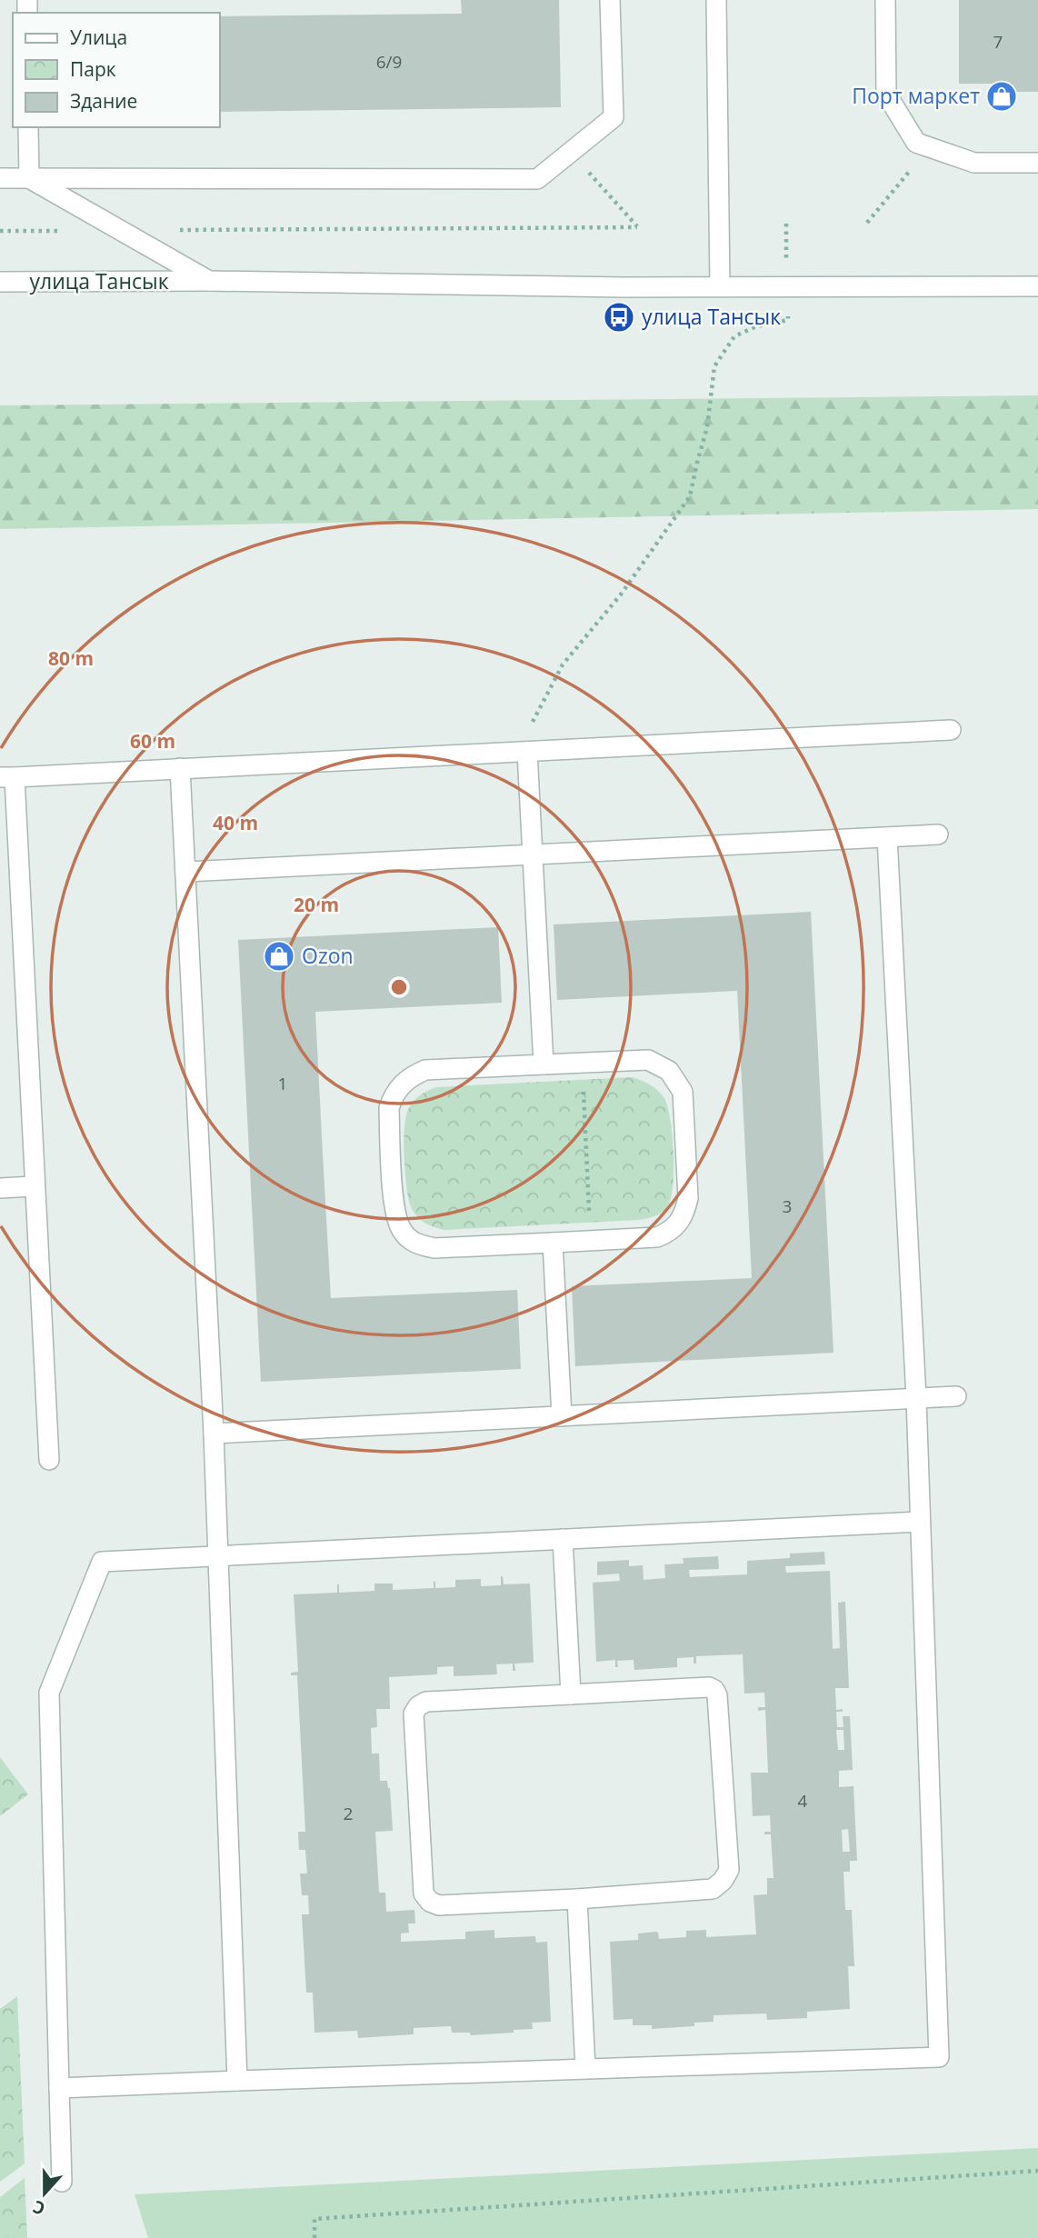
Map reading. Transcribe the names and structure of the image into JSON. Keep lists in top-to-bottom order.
{
  "streets": {
    "street": ["улица Тансык"]
  },
  "places": {
    "shop": ["Порт маркет", "Ozon"],
    "bus stop": ["улица Тансык"]
  },
  "house_numbers": [
    "7",
    "6/9",
    "1",
    "3",
    "4",
    "2"
  ],
  "legend": ["Улица", "Парк", "Здание"],
  "north": "bottom",
  "rings": [
    "80 m",
    "60 m",
    "40 m",
    "20 m"
  ]
}
